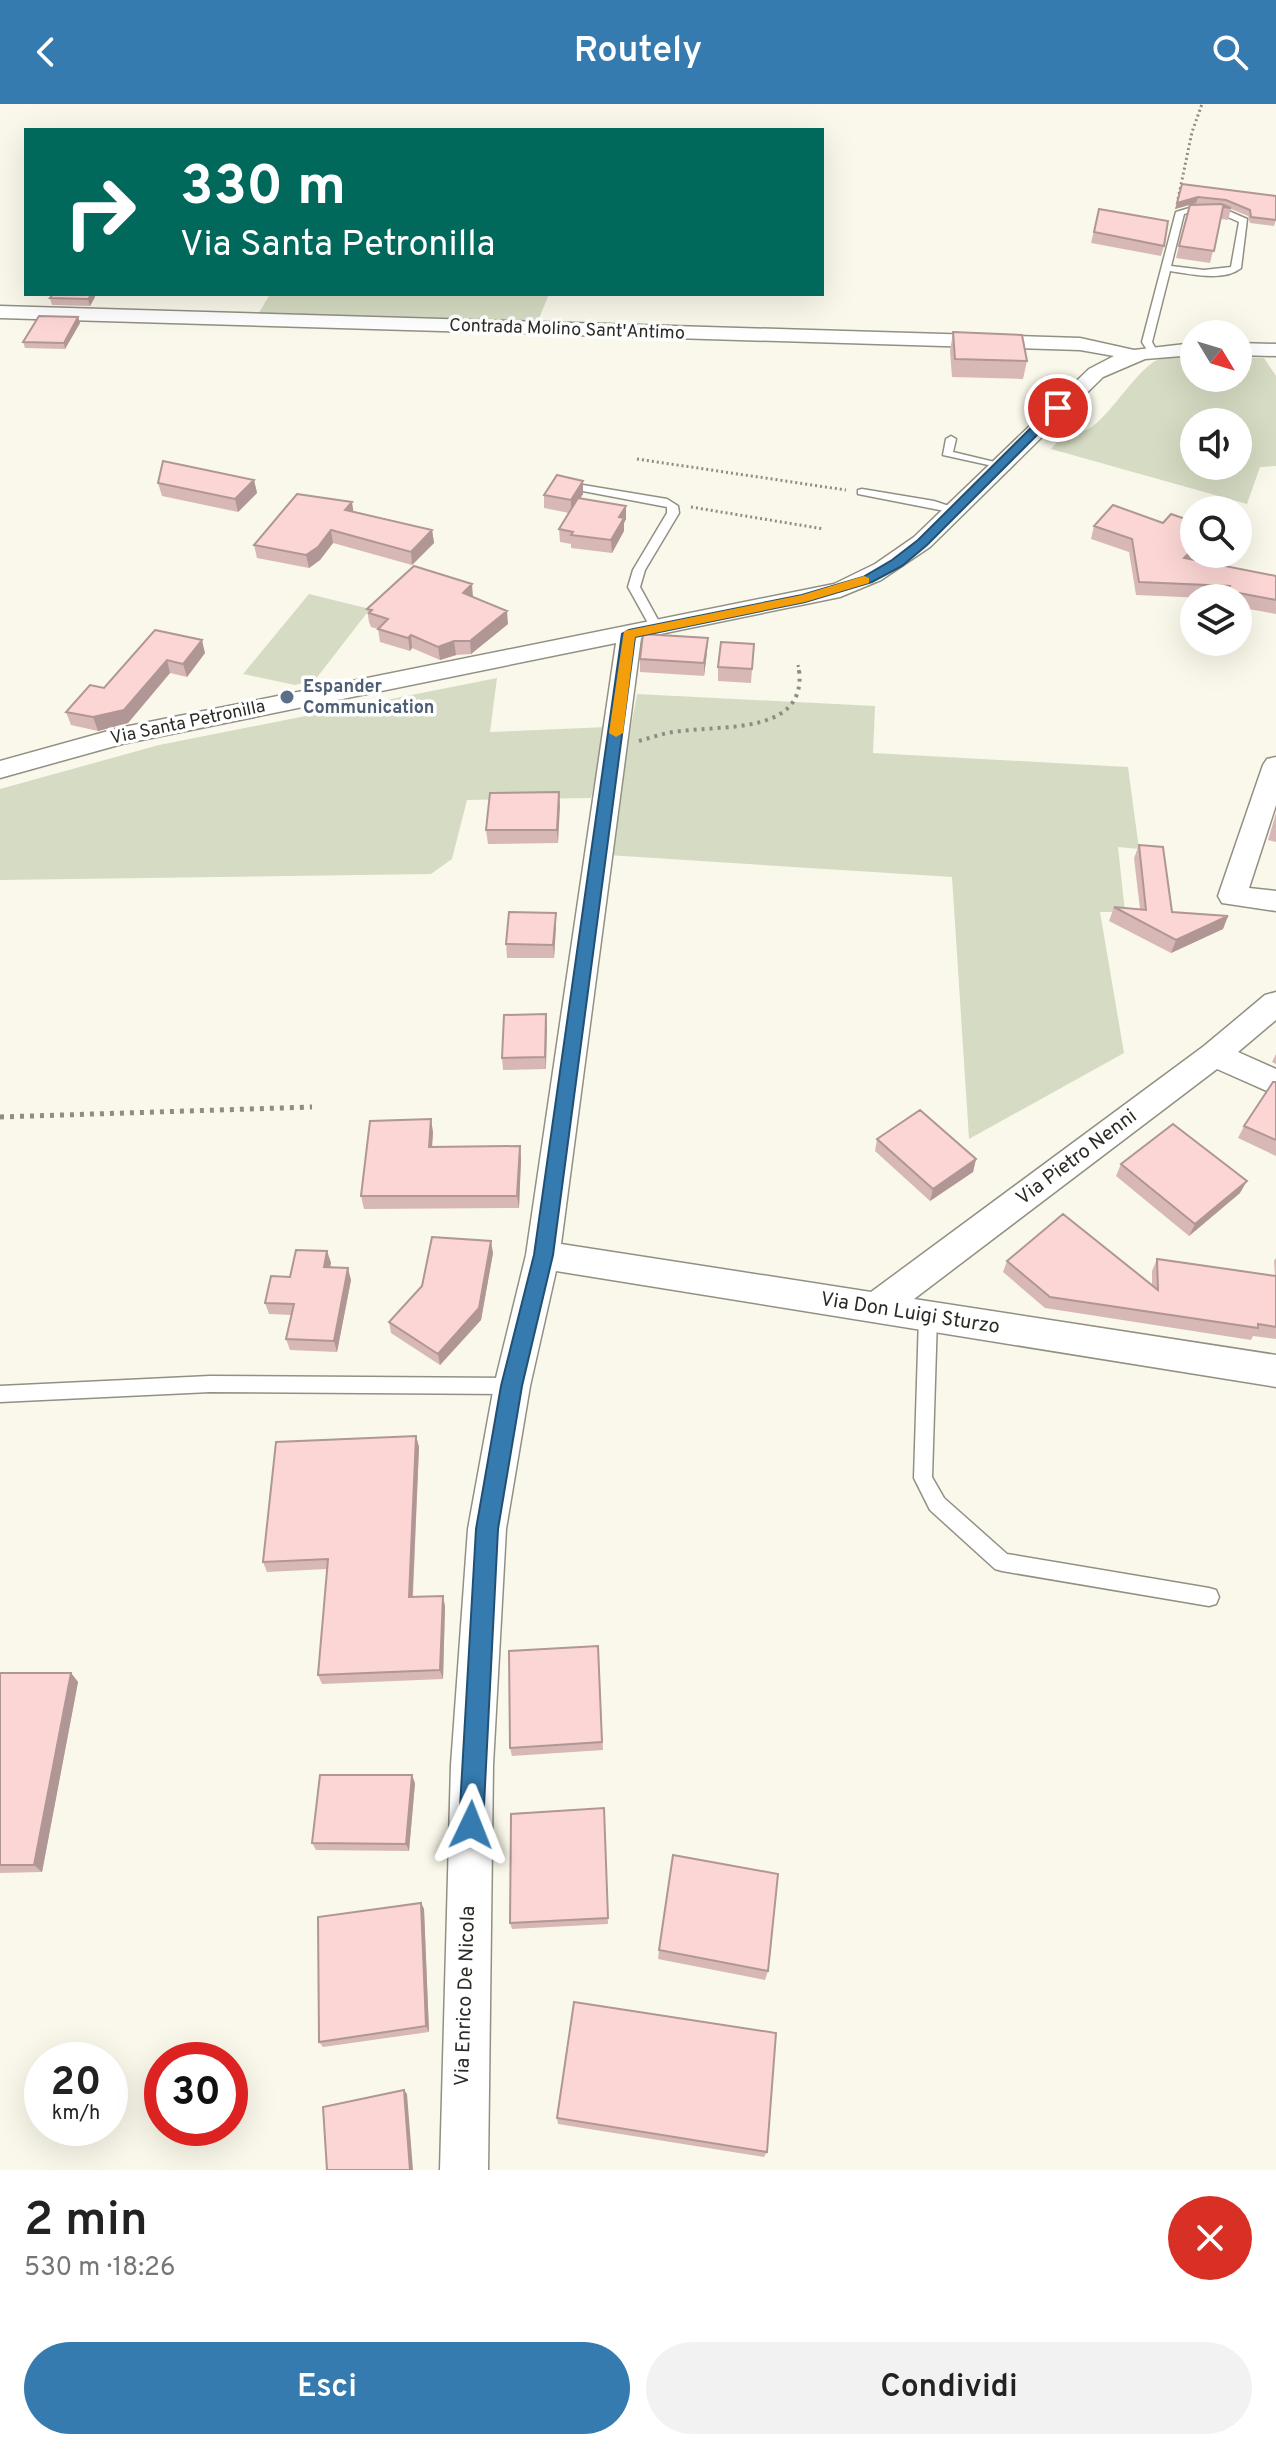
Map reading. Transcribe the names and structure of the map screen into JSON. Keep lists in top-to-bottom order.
{
  "streets": {
    "street": [
      "Contrada Molino Sant'Antimo",
      "Via Santa Petronilla",
      "Via Pietro Nenni",
      "Via Don Luigi Sturzo",
      "Via Enrico De Nicola"
    ]
  },
  "crossings": [
    ["Contrada Molino Sant'Antimo", "Via Santa Petronilla"],
    ["Via Santa Petronilla", "Via Enrico De Nicola"],
    ["Via Pietro Nenni", "Via Don Luigi Sturzo"],
    ["Via Don Luigi Sturzo", "Via Enrico De Nicola"]
  ],
  "places": ["Espander Communication"],
  "north": "bottom right",
  "page": {
    "header": "Routely",
    "turn": ["330 m", "Via Santa Petronilla"],
    "speed": "20 km/h",
    "limit": "30",
    "heading": ["2 min", "530 m · 18:26"],
    "buttons": ["Esci", "Condividi"]
  }
}
